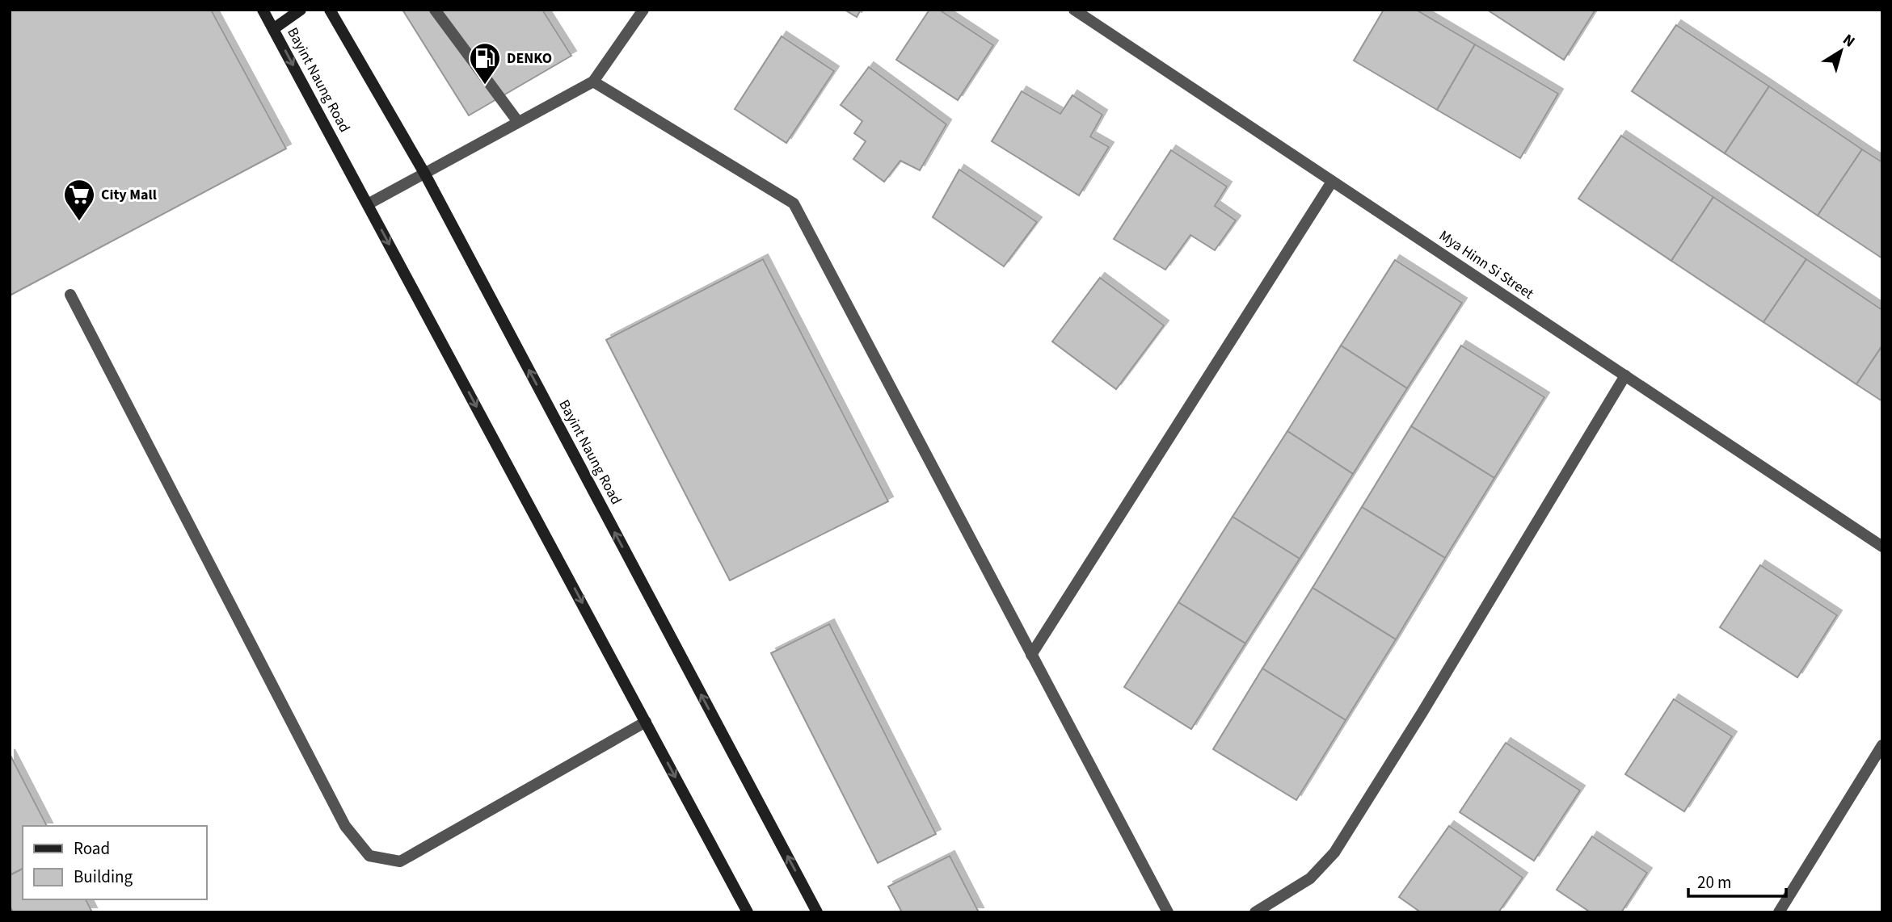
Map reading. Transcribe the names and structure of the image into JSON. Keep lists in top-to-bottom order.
{
  "streets": {
    "main road": ["Bayint Naung Road"],
    "street": ["Mya Hinn Si Street"]
  },
  "places": {
    "fuel station": ["DENKO"],
    "supermarket": ["City Mall"]
  },
  "legend": ["Road", "Building"],
  "scale_bar": "20 m",
  "north": "top right"
}
